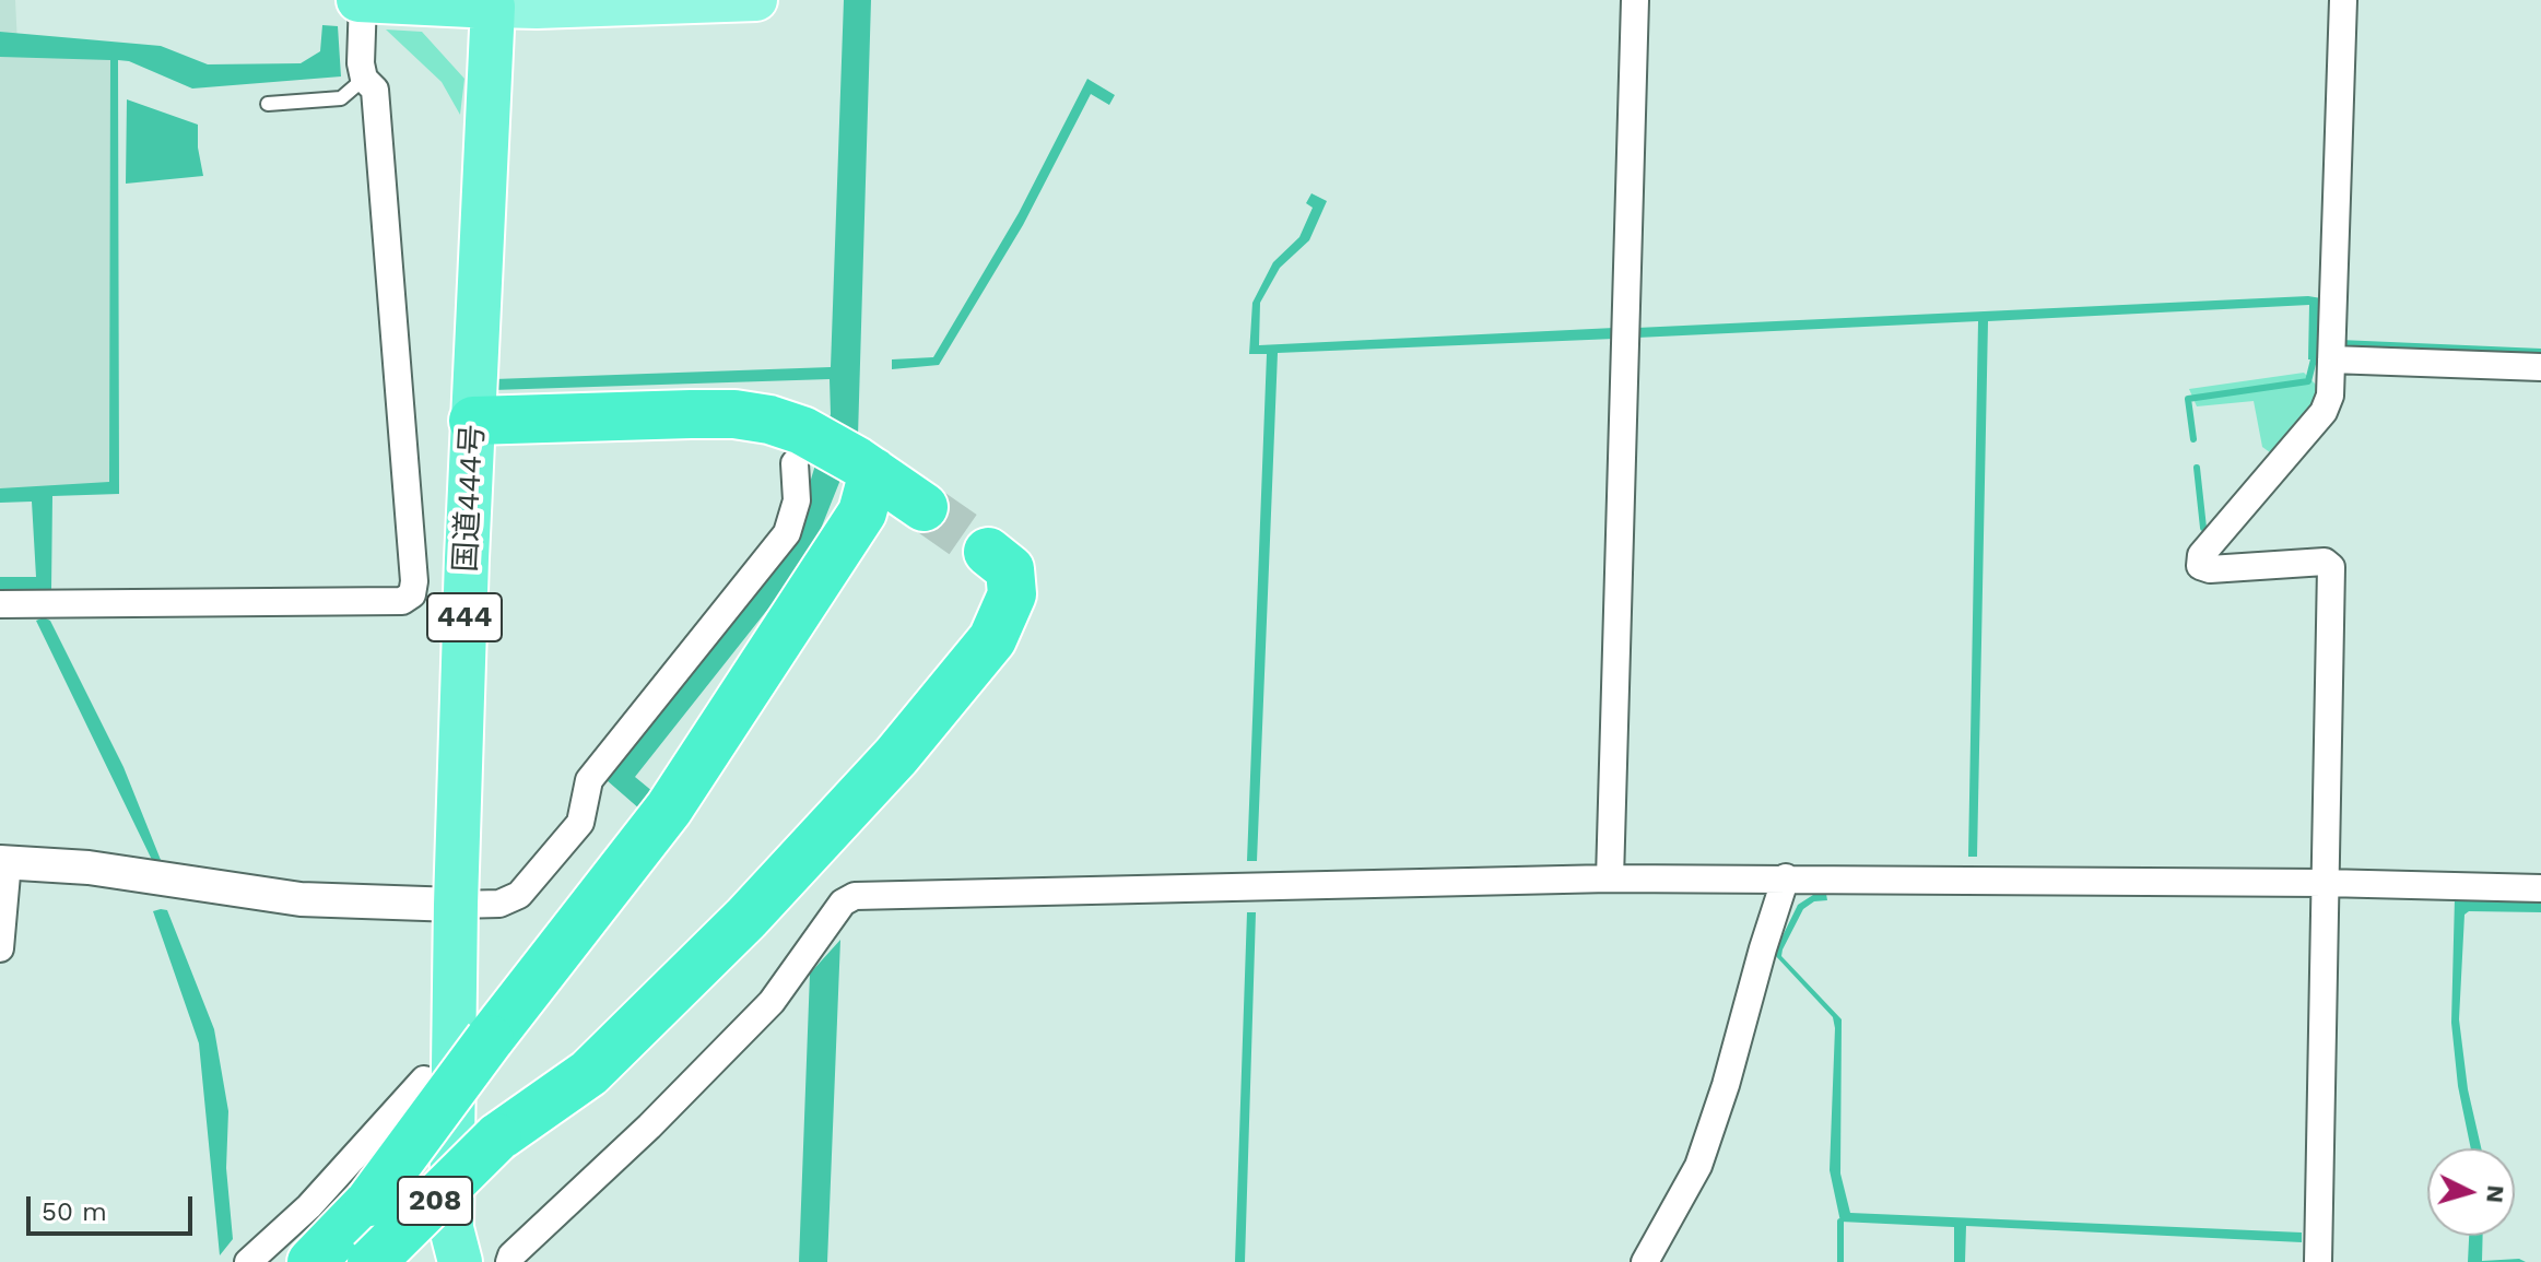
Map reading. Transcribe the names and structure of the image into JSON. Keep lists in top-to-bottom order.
{
  "streets": {
    "highway": ["国道444号", "444", "208"]
  },
  "scale_bar": "50 m",
  "north": "right"
}
